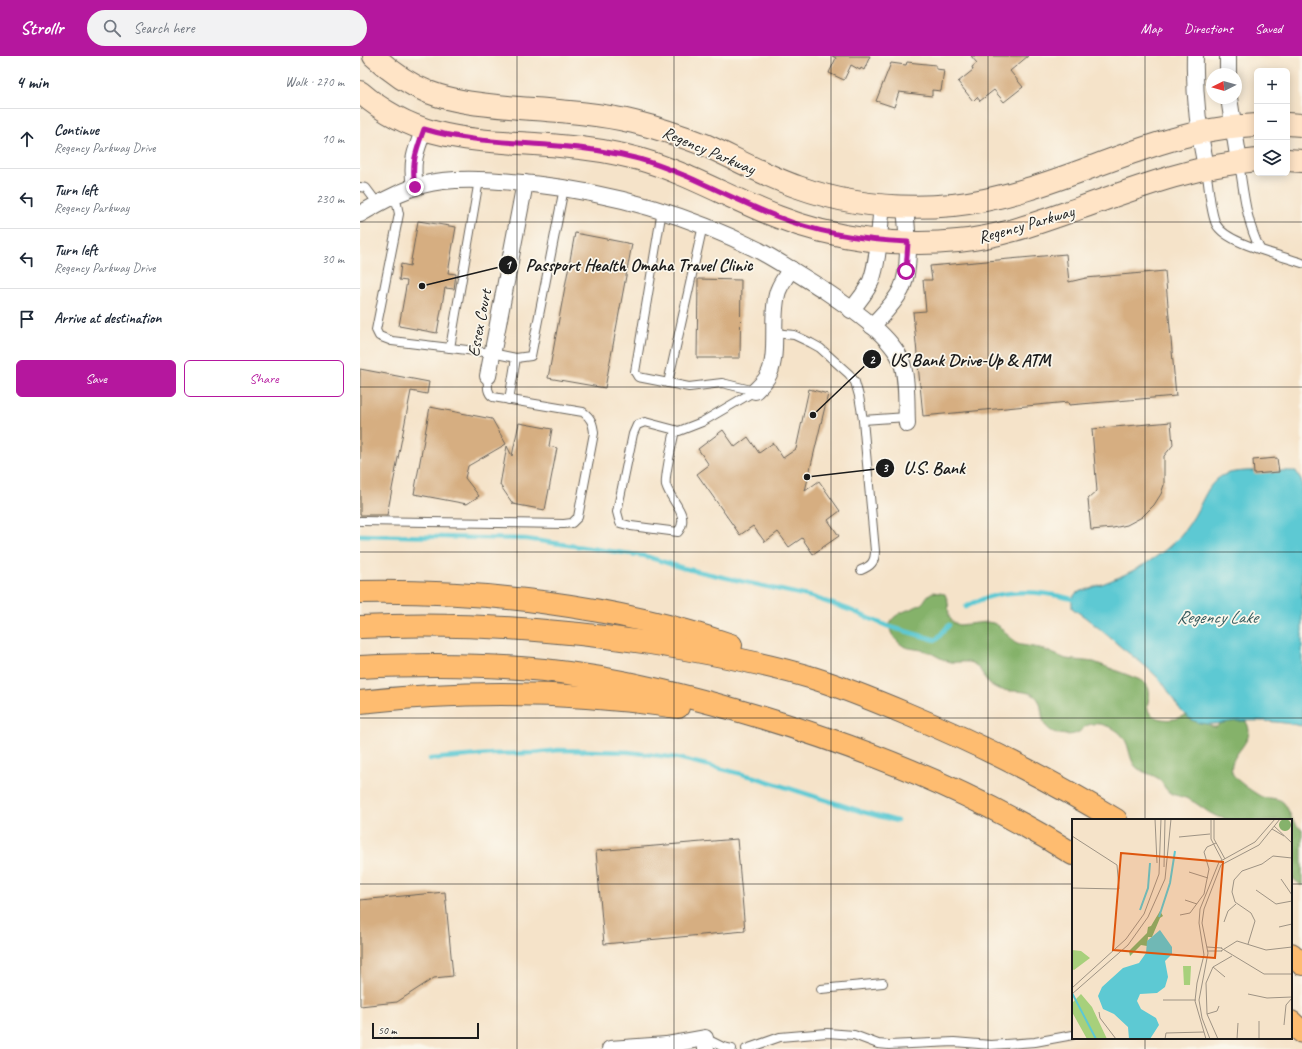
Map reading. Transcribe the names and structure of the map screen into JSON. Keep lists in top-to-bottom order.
{
  "streets": {
    "main road": ["Regency Parkway"],
    "street": ["Essex Court"]
  },
  "water": ["Regency Lake"],
  "places": ["Passport Health Omaha Travel Clinic", "US Bank Drive-Up & ATM", "U.S. Bank"],
  "scale_bar": "50 m",
  "north": "left",
  "page": {
    "header": "Strollr",
    "search": "Search here",
    "nav": ["Map", "Directions", "Saved"],
    "heading": ["4 min", "Walk · 270 m"],
    "map_buttons": ["+", "−"],
    "list": [
      ["Continue", "Regency Parkway Drive", "10 m"],
      ["Turn left", "Regency Parkway", "230 m"],
      ["Turn left", "Regency Parkway Drive", "30 m"],
      "Arrive at destination"
    ],
    "buttons": ["Save", "Share"],
    "scale": "50 m"
  }
}
